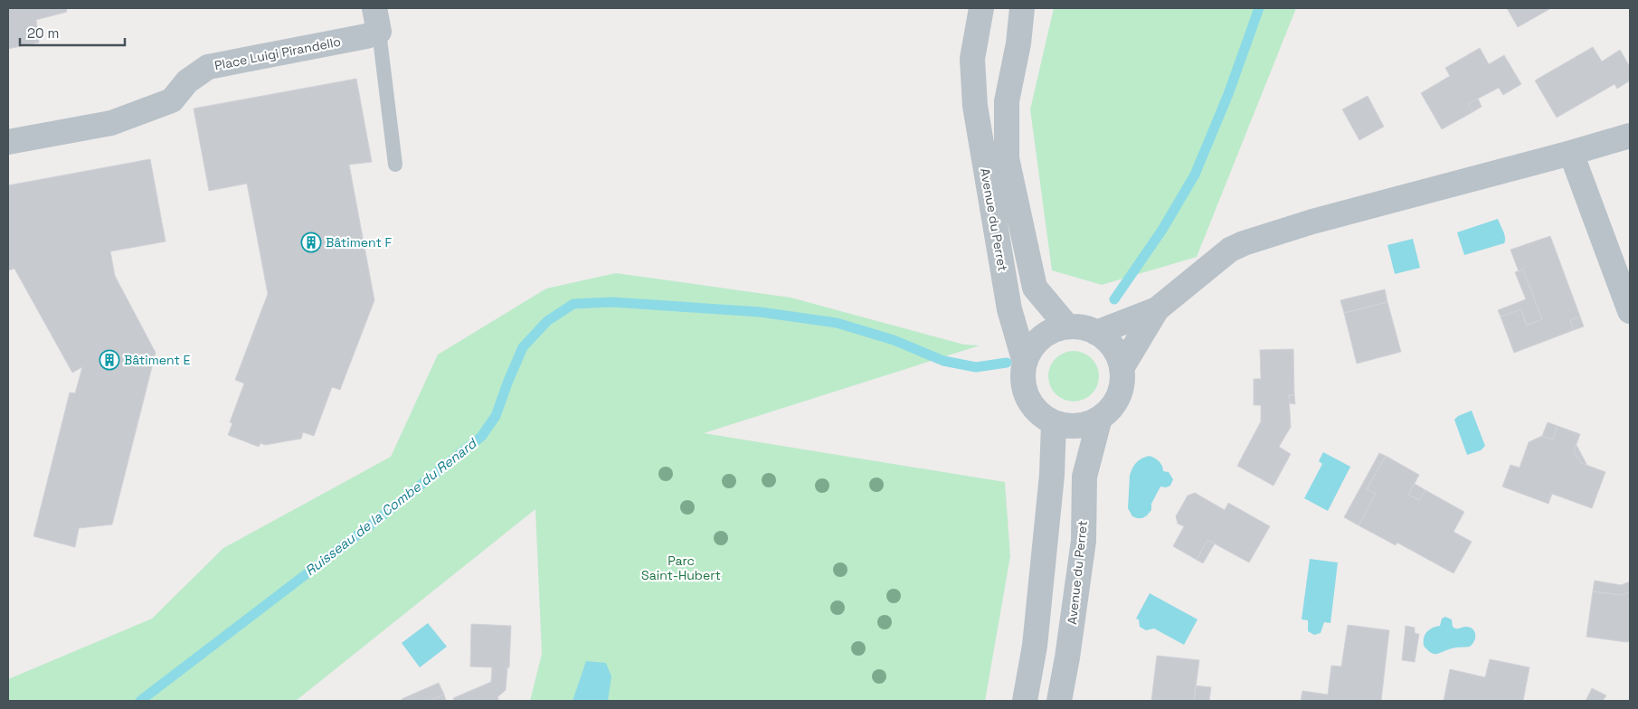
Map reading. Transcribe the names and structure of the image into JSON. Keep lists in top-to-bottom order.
{
  "streets": {
    "street": ["Place Luigi Pirandello", "Avenue du Perret"]
  },
  "water": ["Ruisseau de la Combe du Renard"],
  "parks": ["Parc Saint-Hubert"],
  "places": {
    "building": ["Bâtiment F", "Bâtiment E"]
  },
  "scale_bar": "20 m"
}
